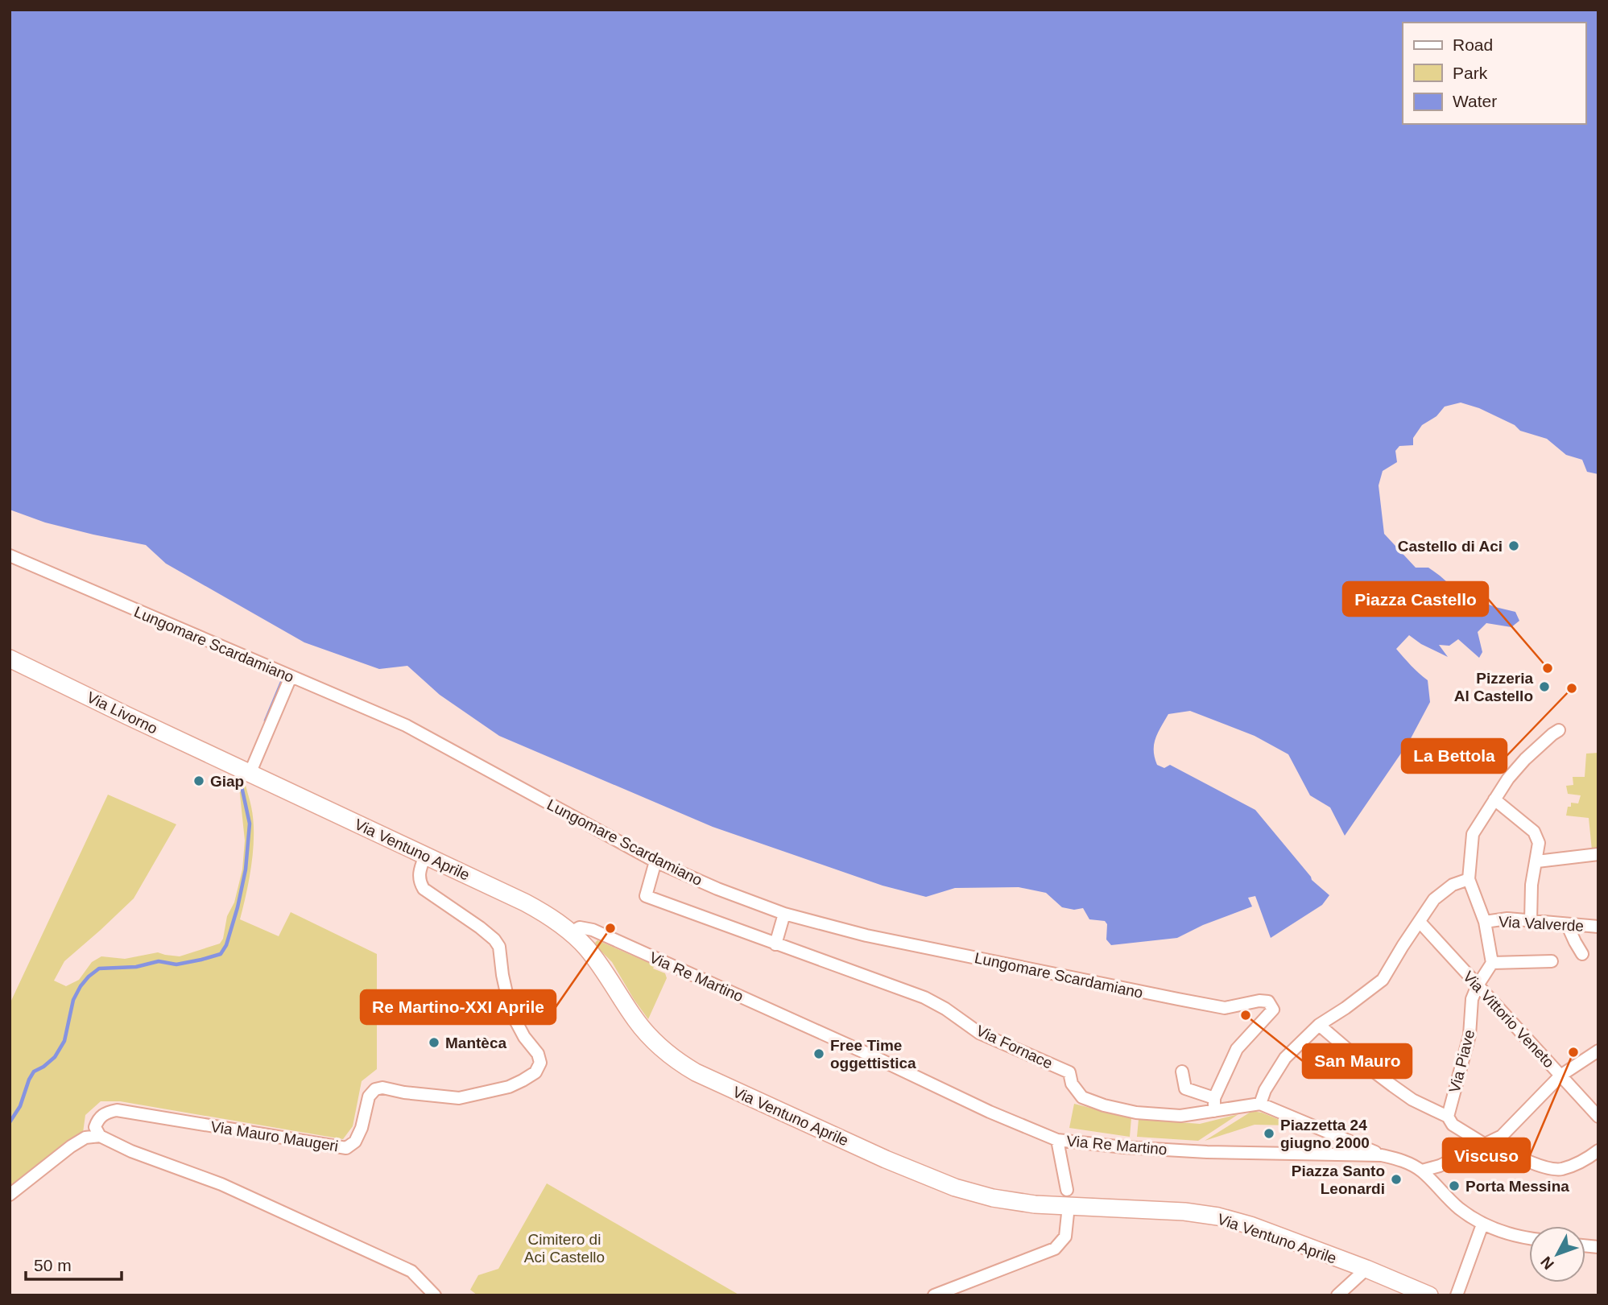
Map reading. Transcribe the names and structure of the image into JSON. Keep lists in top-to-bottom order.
{
  "streets": {
    "main road": ["Via Livorno", "Via Ventuno Aprile"],
    "street": [
      "Lungomare Scardamiano",
      "Via Valverde",
      "Via Re Martino",
      "Via Vittorio Veneto",
      "Via Fornace",
      "Via Piave",
      "Via Mauro Maugeri"
    ]
  },
  "crossings": [
    ["Lungomare Scardamiano", "Via Fornace"],
    ["Via Livorno", "Via Ventuno Aprile"],
    ["Via Ventuno Aprile", "Via Re Martino"],
    ["Via Ventuno Aprile", "Via Mauro Maugeri"],
    ["Via Vittorio Veneto", "Via Piave"]
  ],
  "parks": ["Cimitero di Aci Castello"],
  "places": [
    "Castello di Aci",
    "Piazza Castello",
    "Pizzeria Al Castello",
    "La Bettola",
    "Giap",
    "Re Martino-XXI Aprile",
    "San Mauro",
    "Mantèca",
    "Viscuso",
    "Free Time oggettistica",
    "Piazzetta 24 giugno 2000",
    "Piazza Santo Leonardi",
    "Porta Messina"
  ],
  "legend": ["Road", "Park", "Water"],
  "scale_bar": "50 m",
  "north": "bottom left"
}
